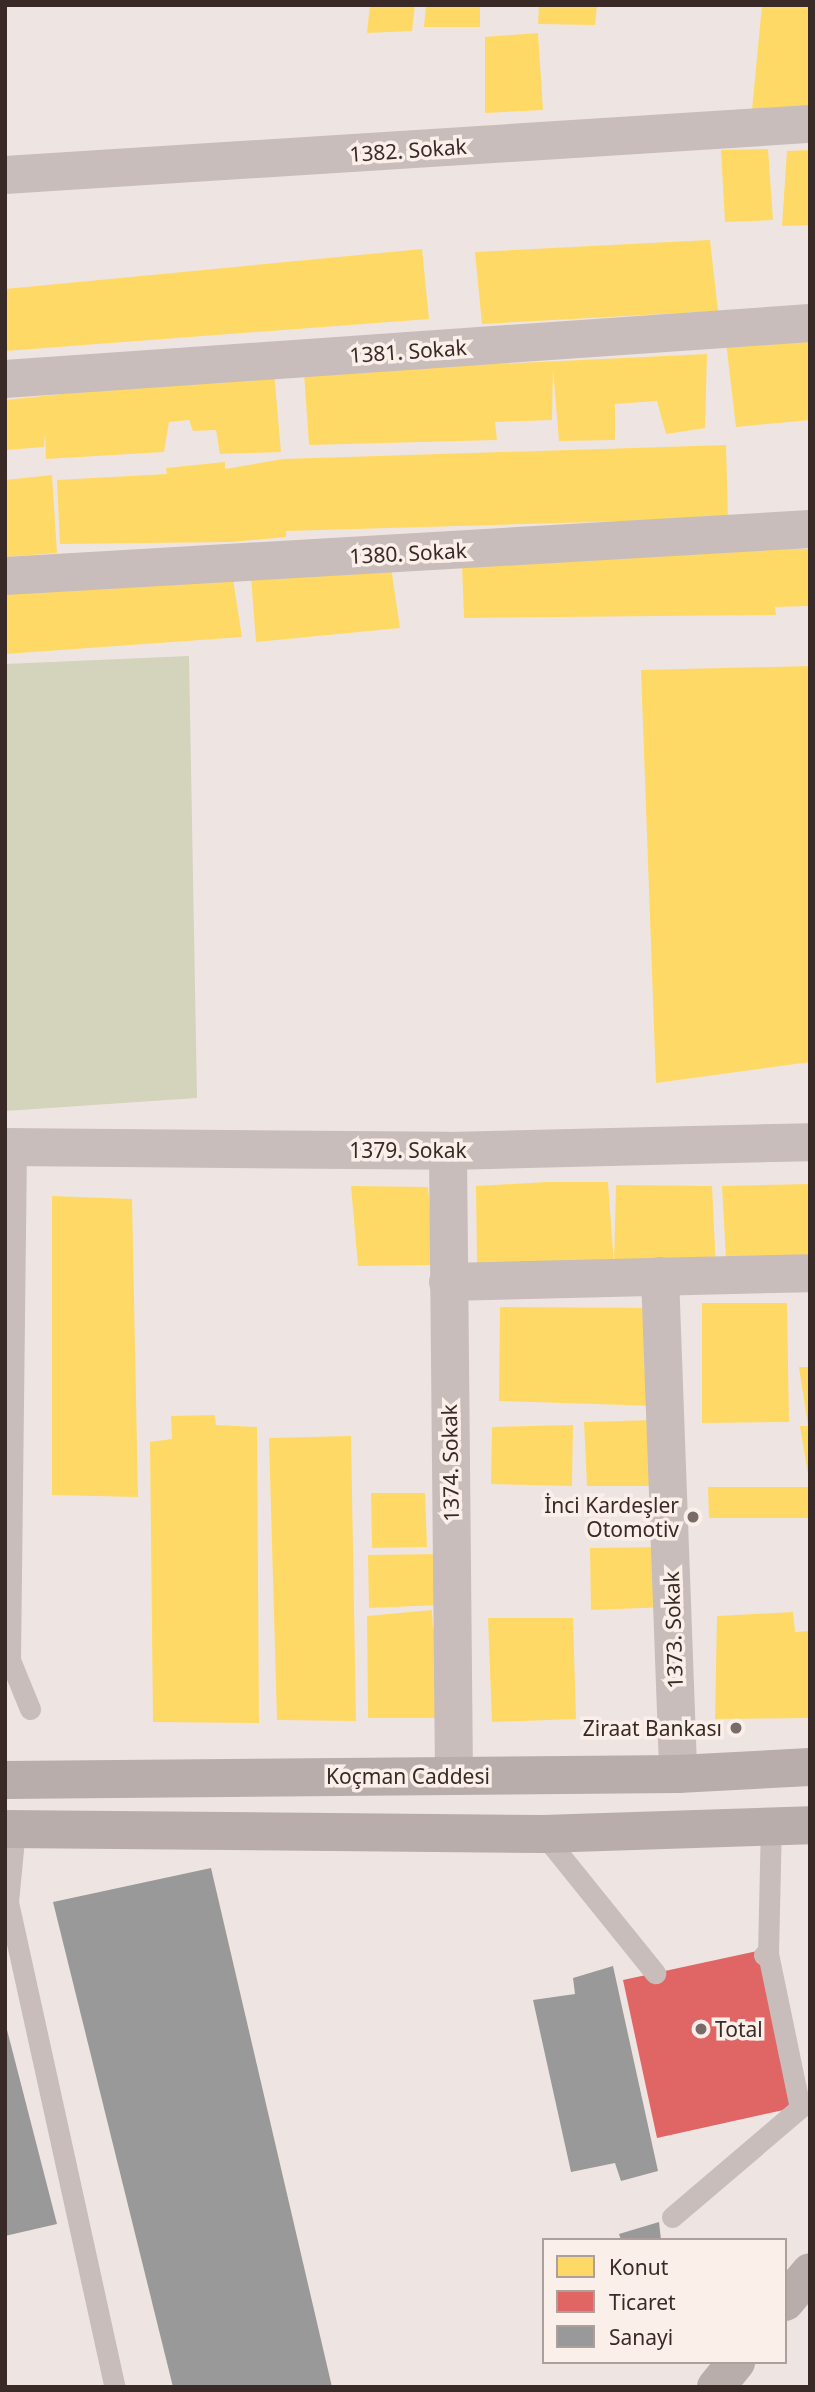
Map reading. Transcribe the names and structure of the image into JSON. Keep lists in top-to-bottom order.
{
  "streets": {
    "main road": ["Koçman Caddesi"],
    "street": [
      "1382. Sokak",
      "1381. Sokak",
      "1380. Sokak",
      "1379. Sokak",
      "1374. Sokak",
      "1373. Sokak"
    ]
  },
  "crossings": [
    ["1379. Sokak", "1374. Sokak"],
    ["1374. Sokak", "Koçman Caddesi"],
    ["1373. Sokak", "Koçman Caddesi"]
  ],
  "places": ["İnci Kardeşler Otomotiv", "Ziraat Bankası", "Total"],
  "legend": ["Konut", "Ticaret", "Sanayi"]
}
